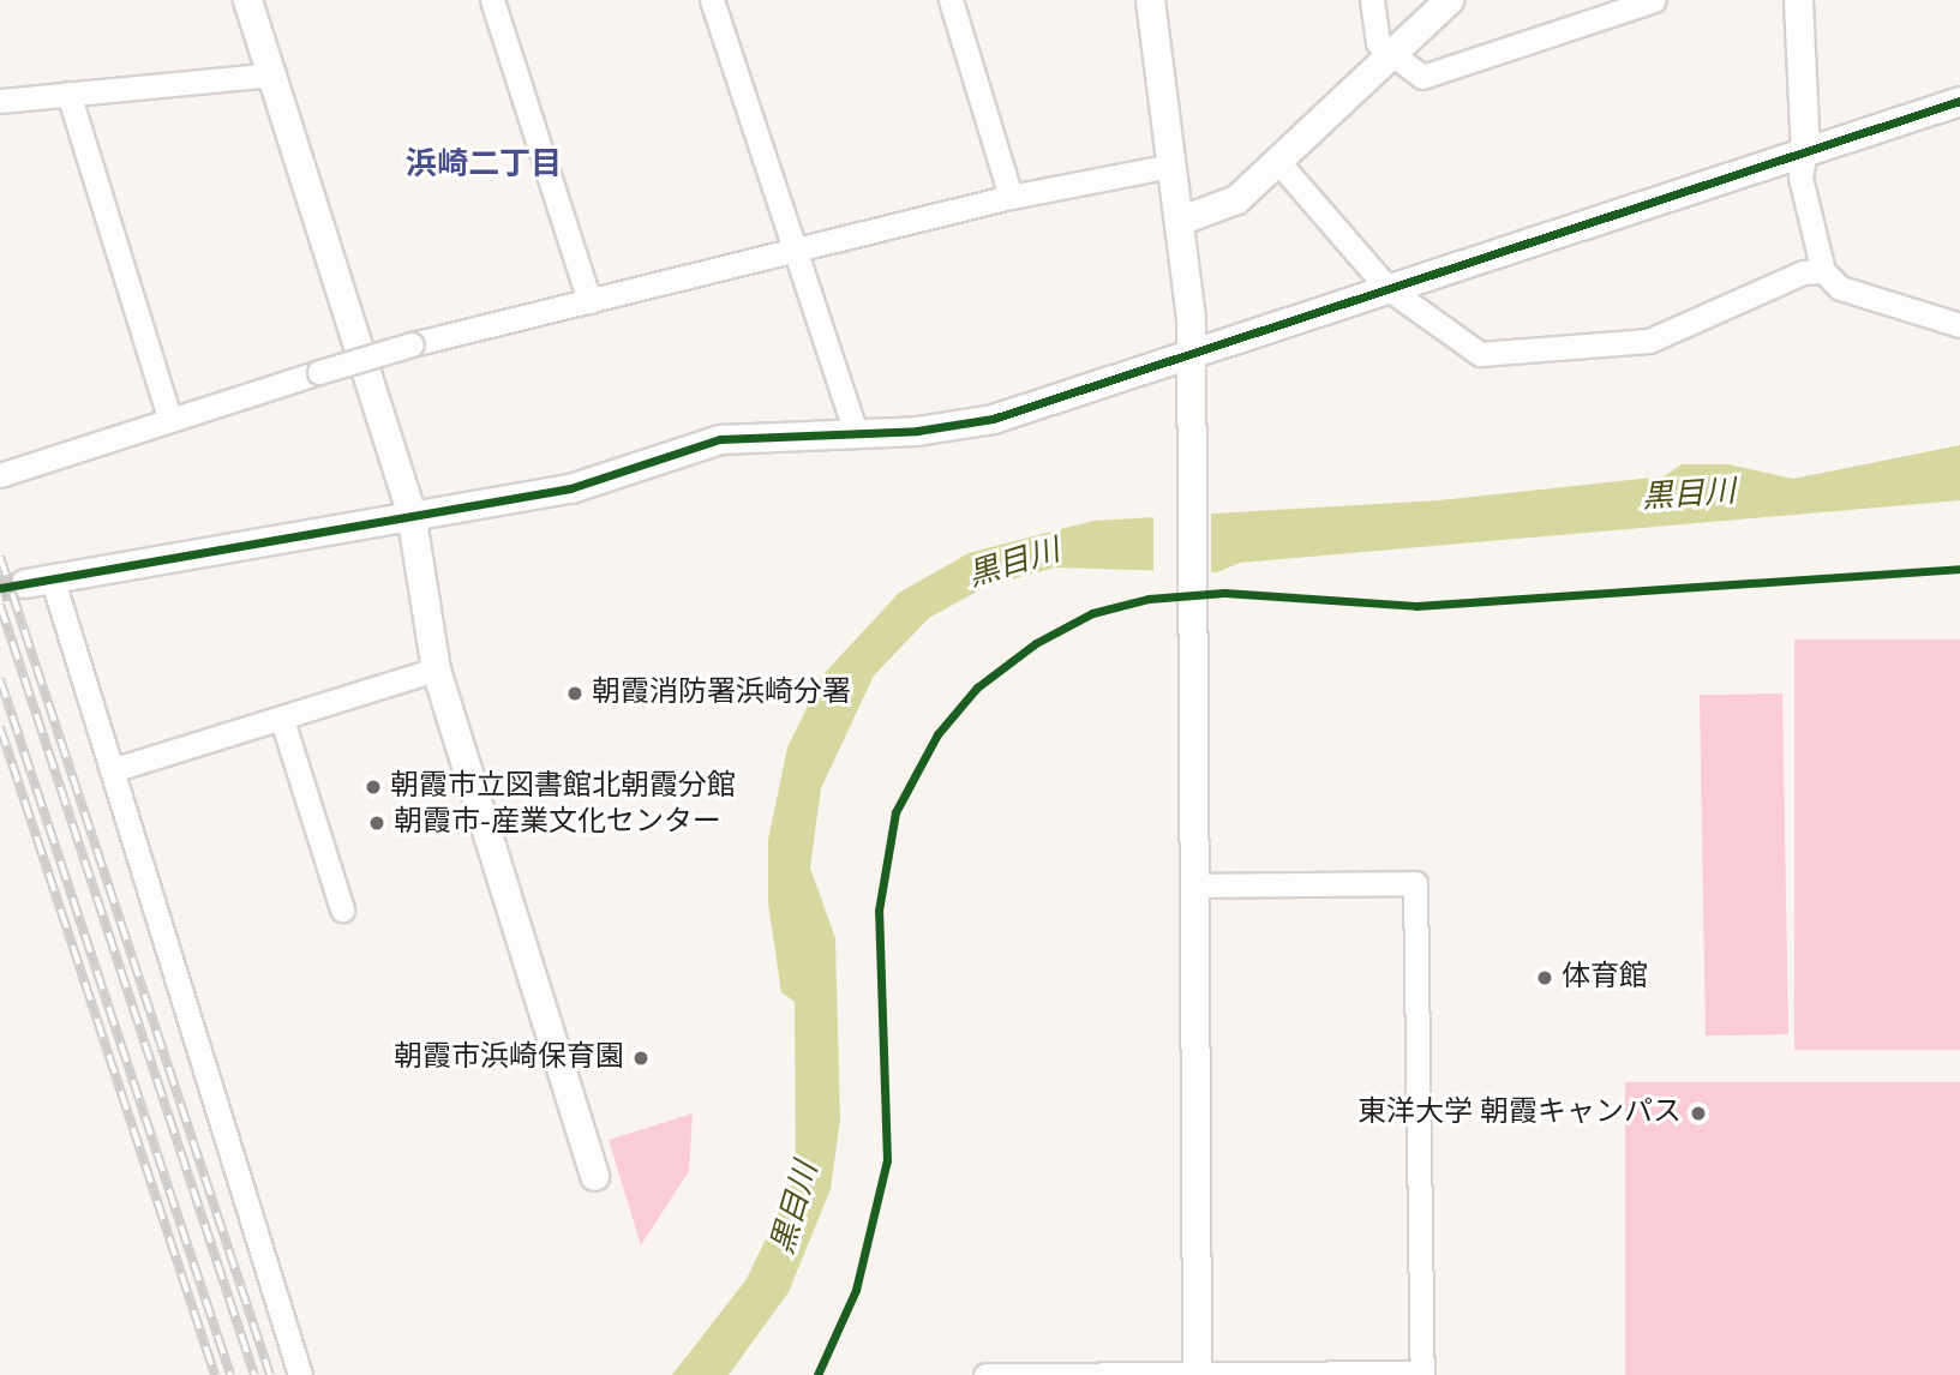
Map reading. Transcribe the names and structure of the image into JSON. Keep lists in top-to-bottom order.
{
  "districts": ["浜崎二丁目"],
  "water": ["黒目川"],
  "places": [
    "朝霞消防署浜崎分署",
    "朝霞市立図書館北朝霞分館",
    "朝霞市-産業文化センター",
    "体育館",
    "朝霞市浜崎保育園",
    "東洋大学 朝霞キャンパス"
  ]
}
